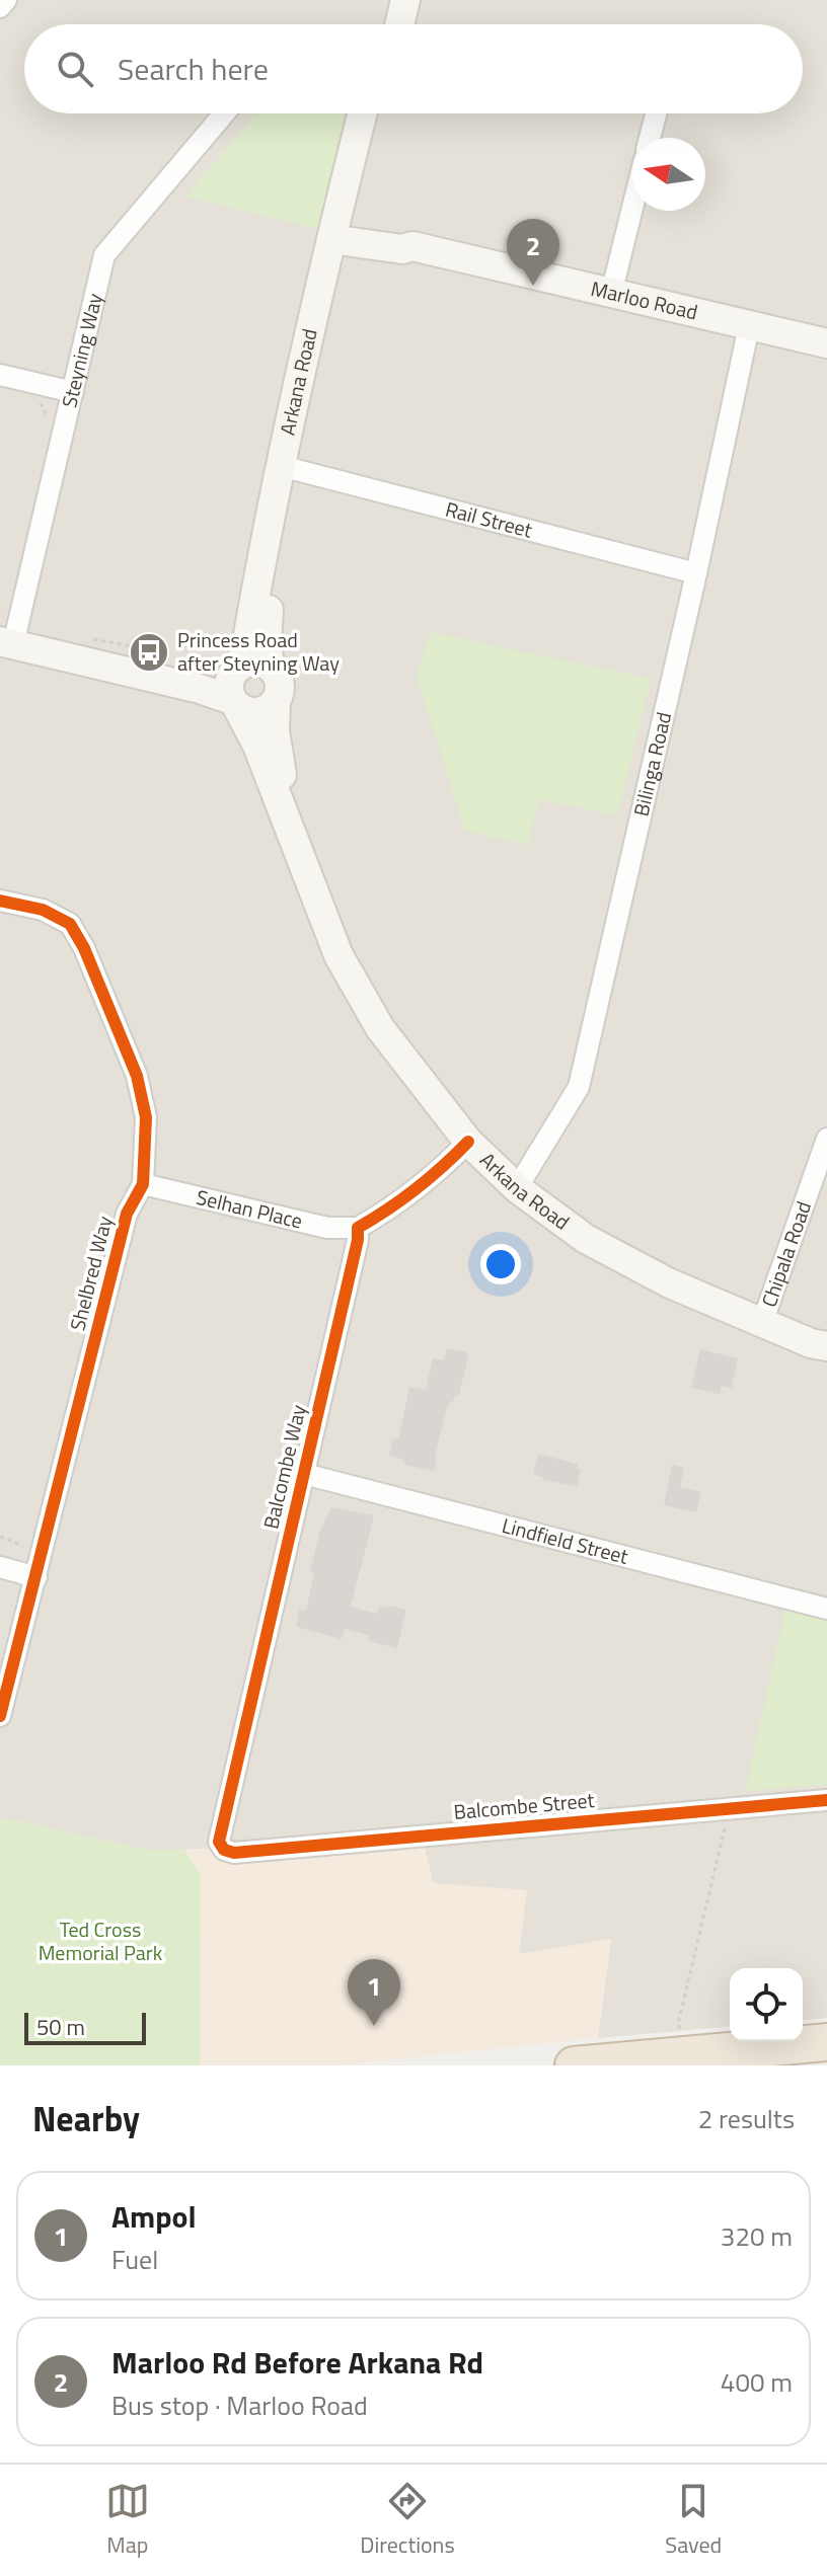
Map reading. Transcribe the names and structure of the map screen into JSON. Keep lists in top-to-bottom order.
{
  "streets": {
    "street": [
      "Marloo Road",
      "Steyning Way",
      "Arkana Road",
      "Rail Street",
      "Bilinga Road",
      "Selhan Place",
      "Chipala Road",
      "Shelbred Way",
      "Balcombe Way",
      "Lindfield Street",
      "Balcombe Street"
    ]
  },
  "crossings": [
    ["Marloo Road", "Arkana Road"],
    ["Marloo Road", "Bilinga Road"],
    ["Arkana Road", "Rail Street"],
    ["Arkana Road", "Bilinga Road"],
    ["Arkana Road", "Chipala Road"],
    ["Rail Street", "Bilinga Road"],
    ["Selhan Place", "Shelbred Way"],
    ["Selhan Place", "Balcombe Way"],
    ["Balcombe Way", "Lindfield Street"],
    ["Balcombe Way", "Balcombe Street"]
  ],
  "parks": ["Ted Cross Memorial Park"],
  "places": {
    "bus stop": ["Princess Road after Steyning Way"]
  },
  "scale_bar": "50 m",
  "north": "left",
  "page": {
    "search": "Search here",
    "pins": ["2", "1"],
    "scale": "50 m",
    "heading": ["Nearby", "2 results"],
    "list": [
      {
        "mark": "1",
        "name": "Ampol",
        "note": "Fuel",
        "value": "320 m"
      },
      {
        "mark": "2",
        "name": "Marloo Rd Before Arkana Rd",
        "note": "Bus stop · Marloo Road",
        "value": "400 m"
      }
    ],
    "nav": ["Map", "Directions", "Saved"]
  }
}
